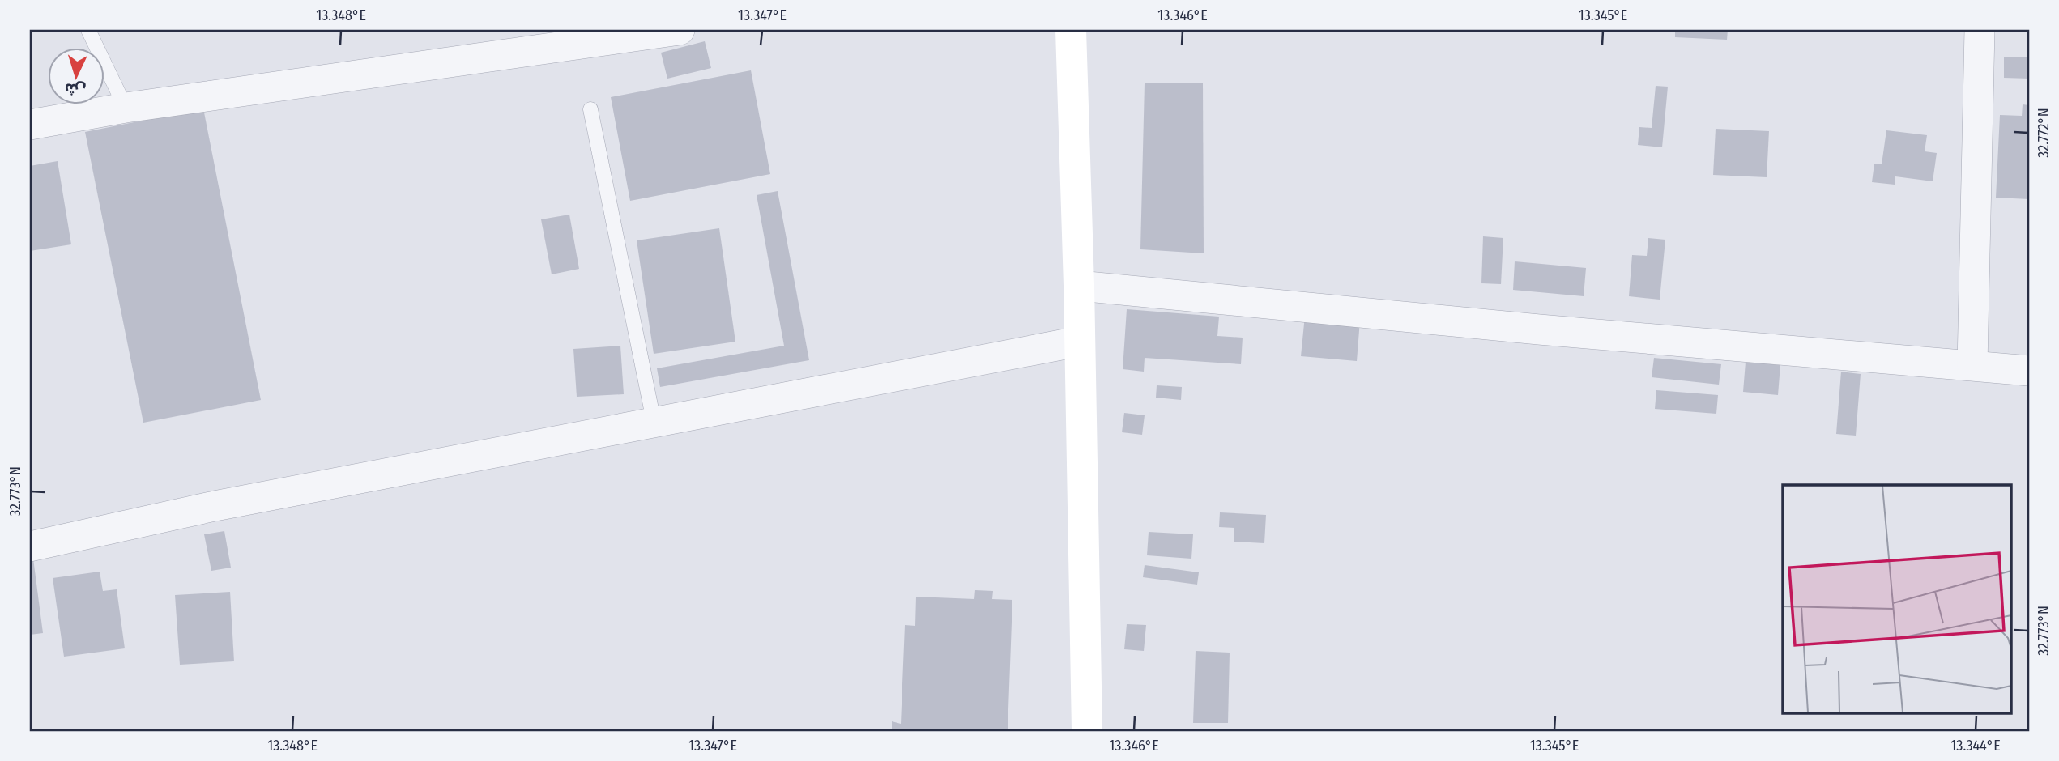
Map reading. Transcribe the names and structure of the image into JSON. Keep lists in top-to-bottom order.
{
  "north": "bottom",
  "coordinates": [
    "13.348°E",
    "13.347°E",
    "13.346°E",
    "13.345°E",
    "32.772°N",
    "32.773°N",
    "13.344°E"
  ]
}
